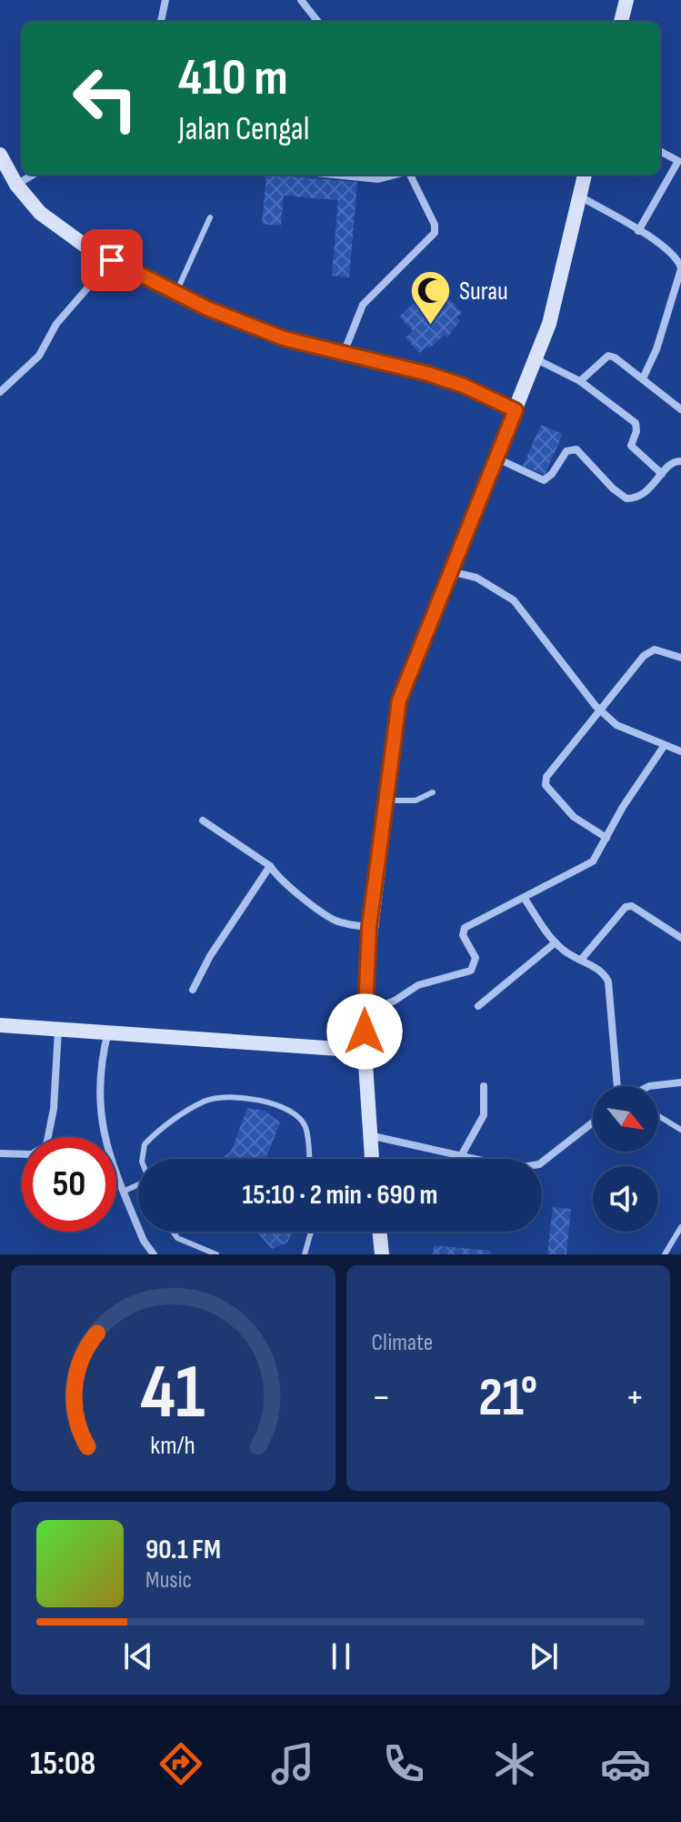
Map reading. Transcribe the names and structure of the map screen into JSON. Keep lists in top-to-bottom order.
{
  "places": {
    "mosque": ["Surau"]
  },
  "north": "bottom right",
  "page": {
    "turn": ["410 m", "Jalan Cengal"],
    "limit": "50",
    "trip": "15:10 · 2 min · 690 m",
    "tile": "Climate",
    "heat": ["−", "21°", "+"],
    "song": ["90.1 FM", "Music"],
    "tabs": "15:08",
    "gauge": ["41", "km/h"]
  }
}
